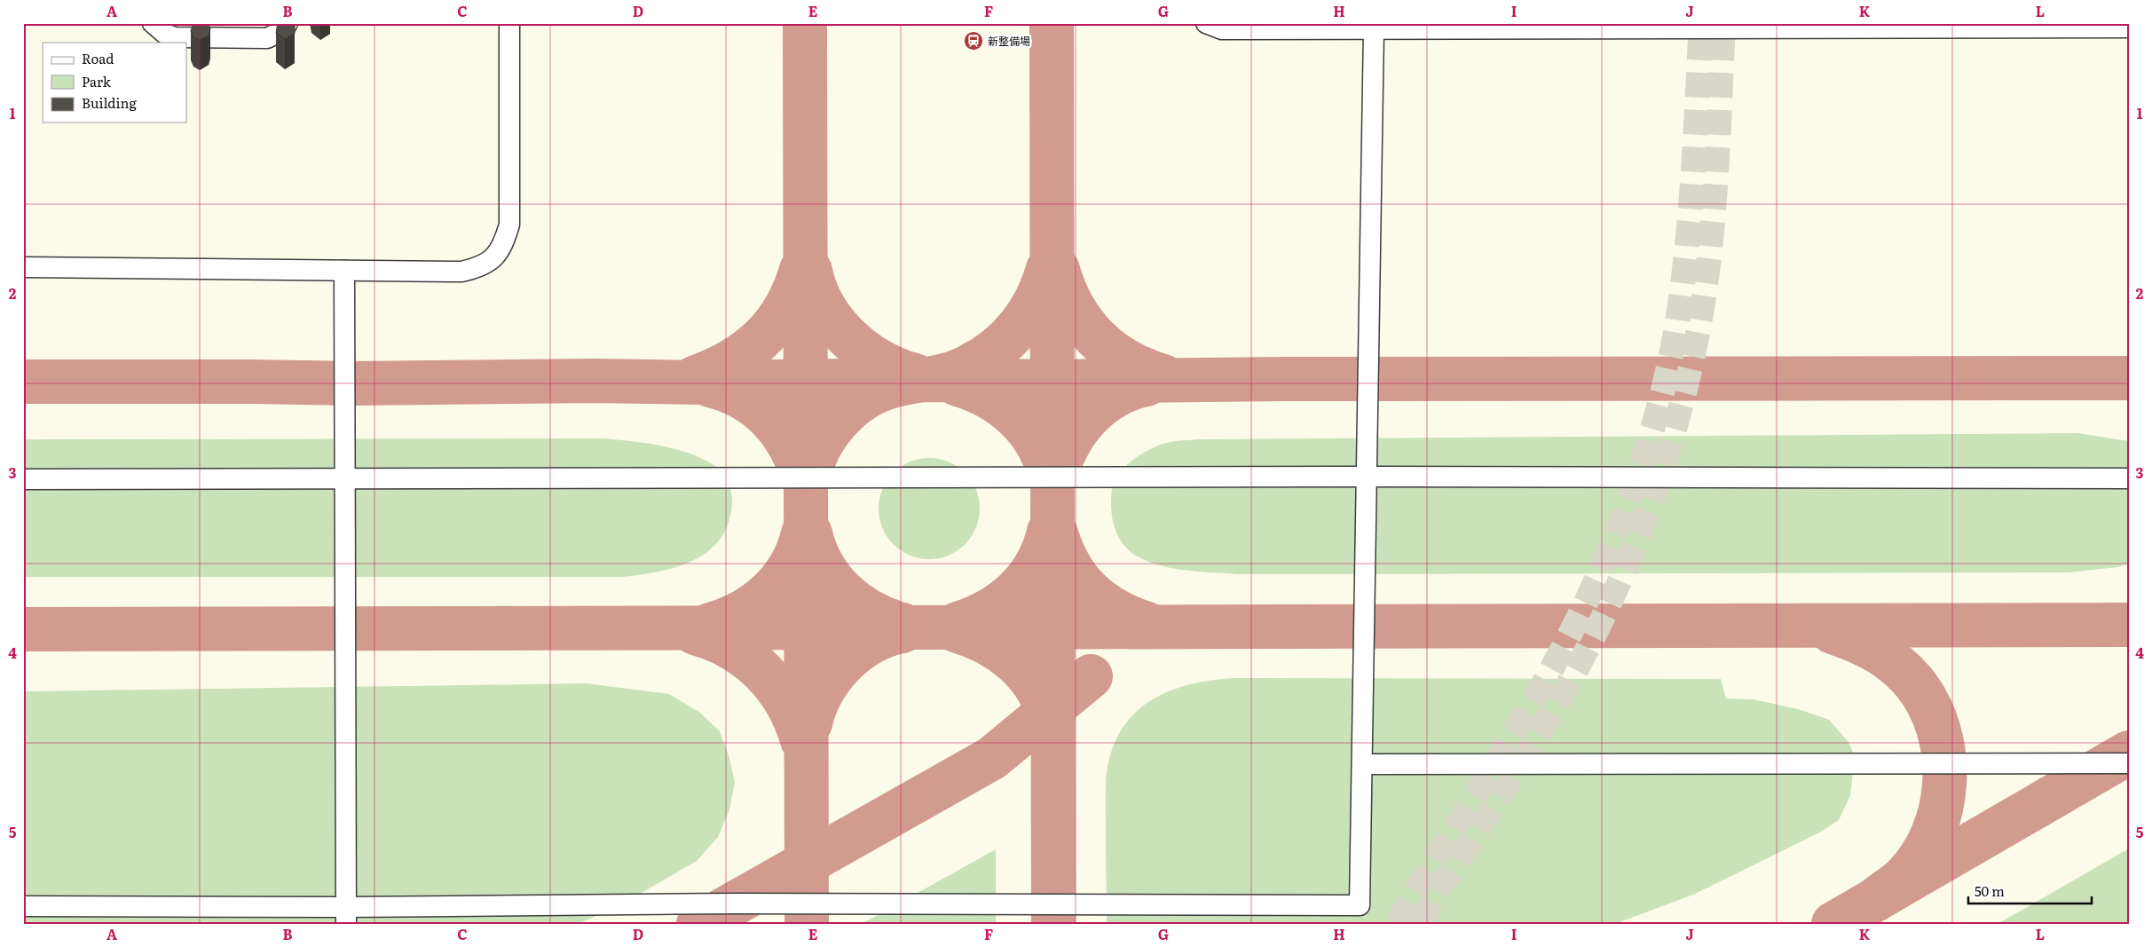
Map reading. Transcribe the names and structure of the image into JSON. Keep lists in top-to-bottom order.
{
  "places": {
    "station": ["新整備場"]
  },
  "legend": ["Road", "Park", "Building"],
  "scale_bar": "50 m",
  "grid": {
    "columns": [
      "A",
      "B",
      "C",
      "D",
      "E",
      "F",
      "G",
      "H",
      "I",
      "J",
      "K",
      "L"
    ],
    "rows": [
      "1",
      "2",
      "3",
      "4",
      "5"
    ]
  }
}
